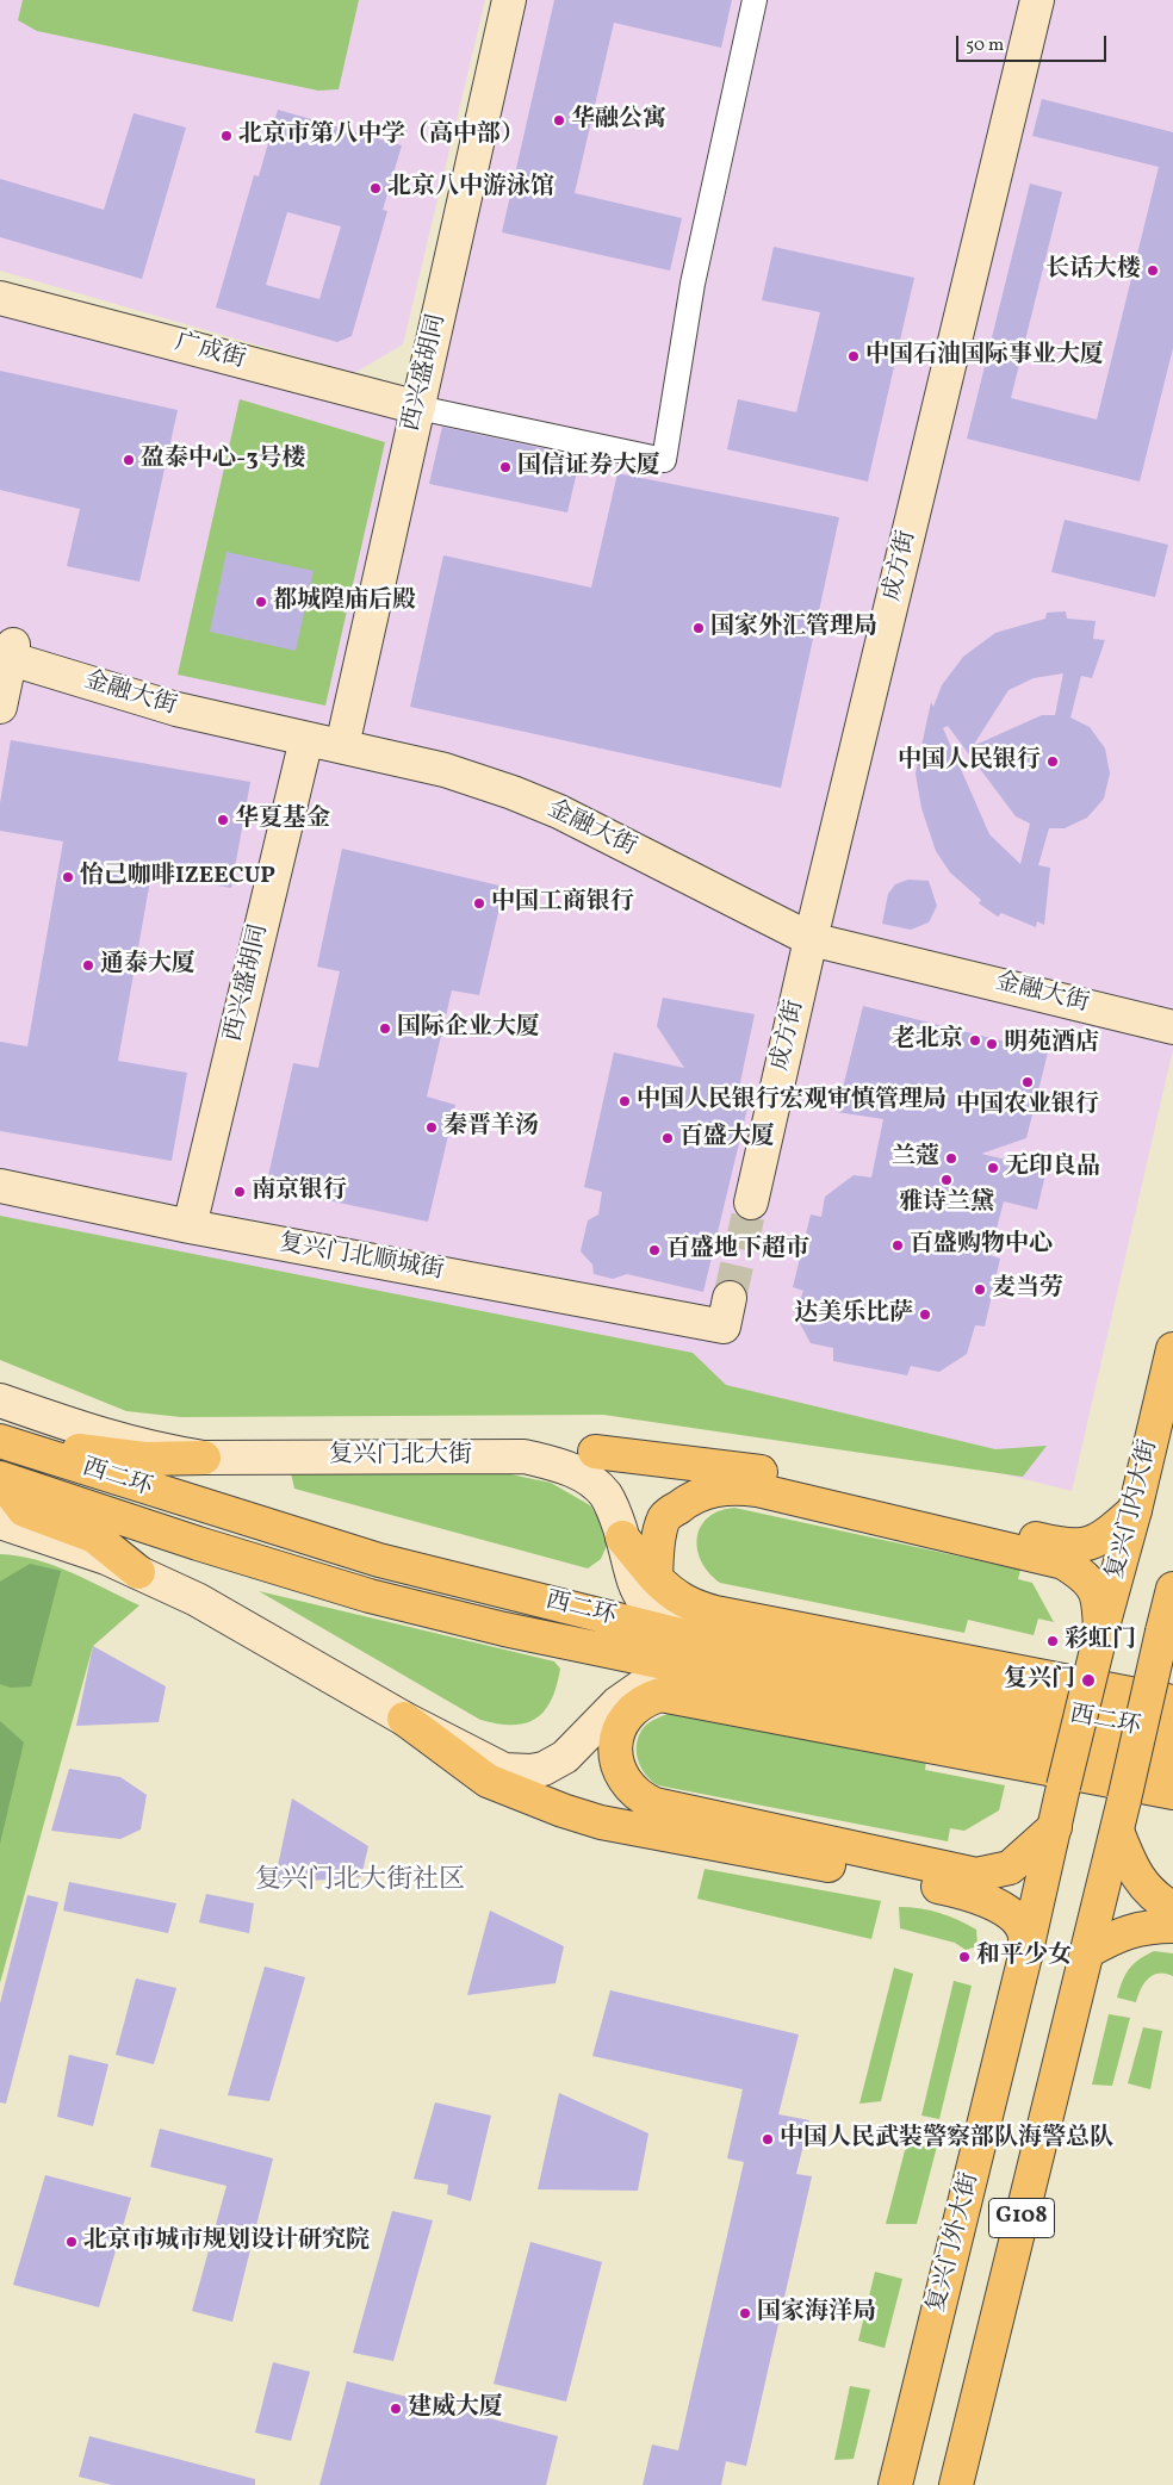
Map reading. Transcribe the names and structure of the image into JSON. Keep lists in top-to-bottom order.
{
  "streets": {
    "main road": [
      "西二环",
      "复兴门内大街",
      "G108",
      "复兴门外大街"
    ],
    "street": [
      "广成街",
      "西兴盛胡同",
      "成方街",
      "金融大街",
      "复兴门北顺城街",
      "复兴门北大街"
    ]
  },
  "crossings": [
    ["广成街", "西兴盛胡同"],
    ["西兴盛胡同", "金融大街"],
    ["西兴盛胡同", "复兴门北顺城街"],
    ["成方街", "金融大街"],
    ["复兴门北大街", "西二环"],
    ["复兴门内大街", "复兴门外大街"]
  ],
  "districts": ["复兴门北大街社区"],
  "places": [
    "华融公寓",
    "北京市第八中学（高中部）",
    "北京八中游泳馆",
    "长话大楼",
    "中国石油国际事业大厦",
    "盈泰中心-3号楼",
    "国信证券大厦",
    "都城隍庙后殿",
    "国家外汇管理局",
    "中国人民银行",
    "华夏基金",
    "怡己咖啡IZEECUP",
    "中国工商银行",
    "通泰大厦",
    "国际企业大厦",
    "老北京",
    "明苑酒店",
    "中国农业银行",
    "中国人民银行宏观审慎管理局",
    "秦晋羊汤",
    "百盛大厦",
    "兰蔻",
    "无印良品",
    "雅诗兰黛",
    "南京银行",
    "百盛购物中心",
    "百盛地下超市",
    "麦当劳",
    "达美乐比萨",
    "彩虹门",
    "复兴门",
    "和平少女",
    "中国人民武装警察部队海警总队",
    "北京市城市规划设计研究院",
    "国家海洋局",
    "建威大厦"
  ],
  "scale_bar": "50 m"
}
